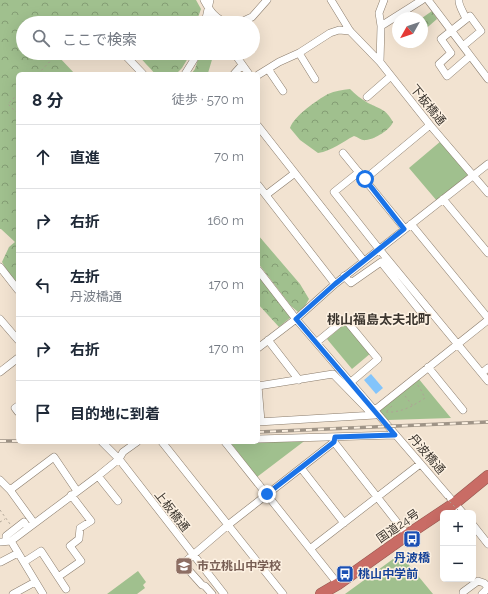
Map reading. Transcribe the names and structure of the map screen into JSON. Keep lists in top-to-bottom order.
{
  "streets": {
    "highway": ["国道24号"],
    "street": ["下板橋通", "丹波橋通", "上板橋通"]
  },
  "crossings": [
    ["丹波橋通", "国道24号"]
  ],
  "districts": ["桃山福島太夫北町"],
  "places": {
    "bus stop": ["丹波橋", "桃山中学前"],
    "school or university": ["市立桃山中学校"]
  },
  "north": "bottom left",
  "page": {
    "search": "ここで検索",
    "heading": ["8 分", "徒歩 · 570 m"],
    "list": [
      ["直進", "70 m"],
      ["右折", "160 m"],
      ["左折", "丹波橋通", "170 m"],
      ["右折", "170 m"],
      "目的地に到着"
    ],
    "map_buttons": ["+", "−"]
  }
}
